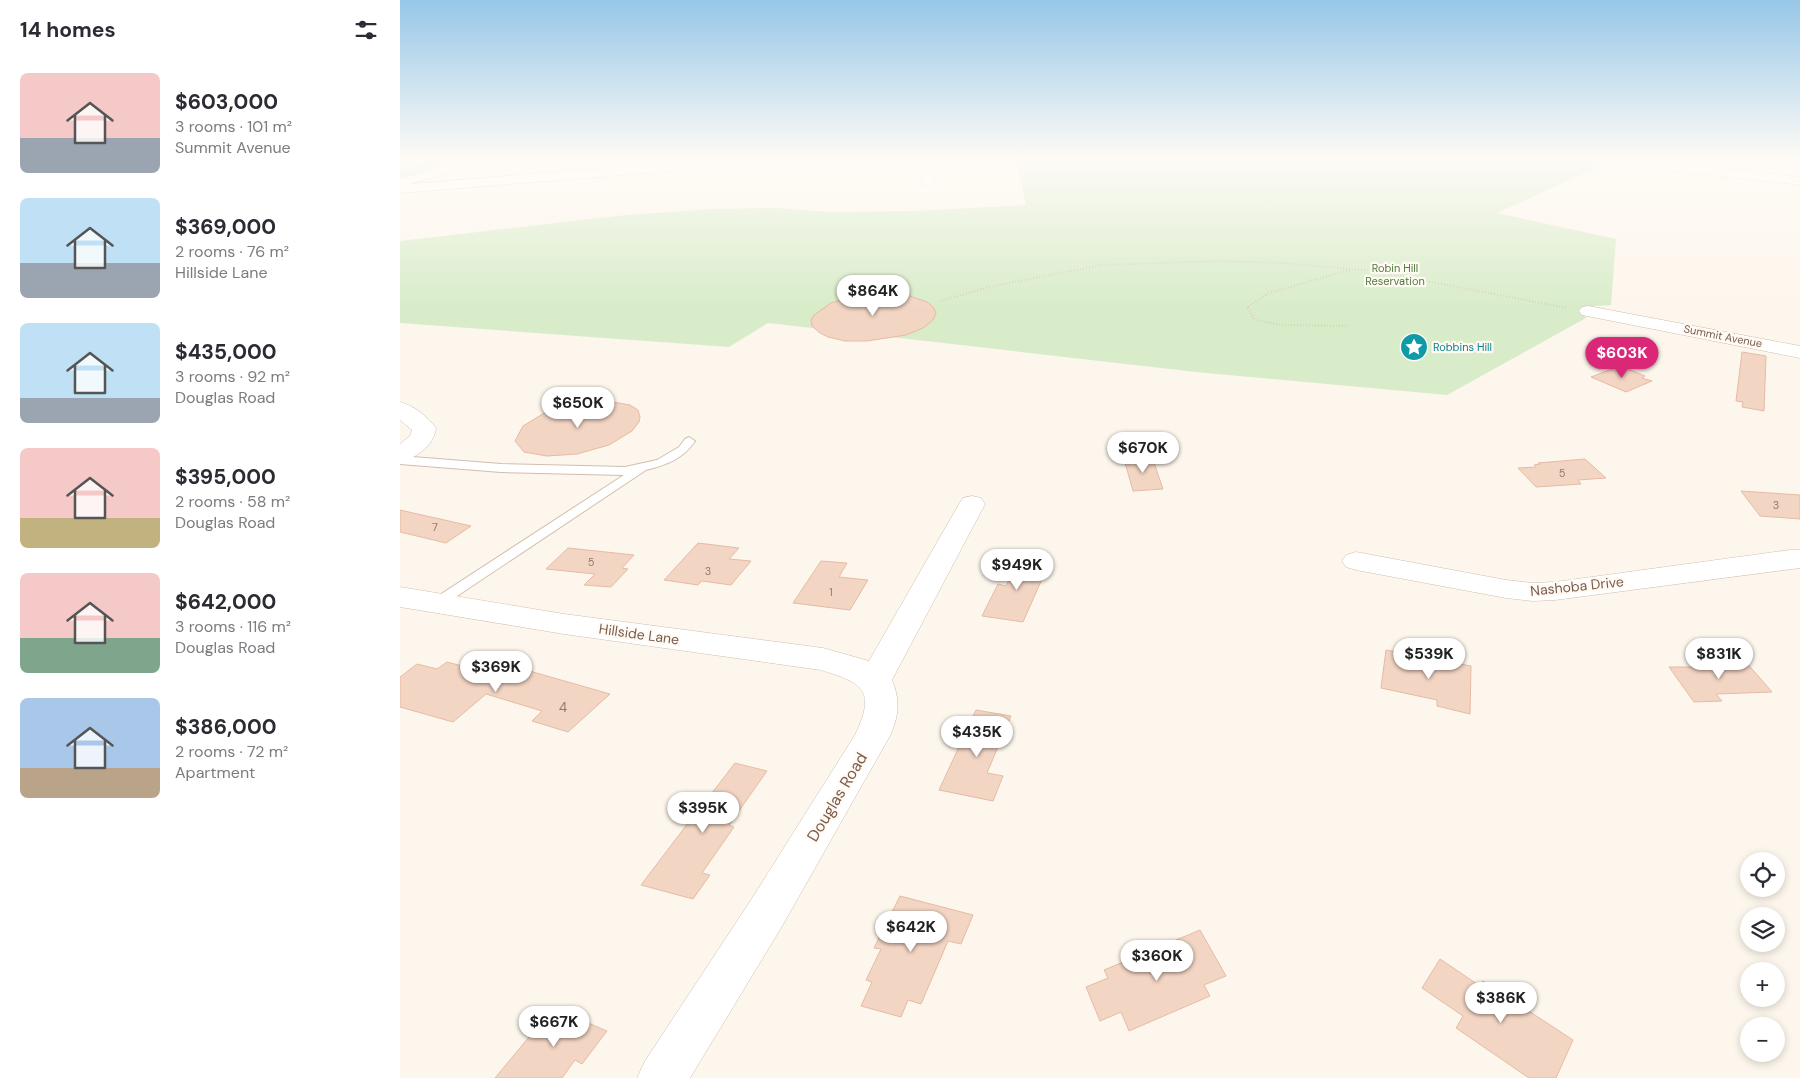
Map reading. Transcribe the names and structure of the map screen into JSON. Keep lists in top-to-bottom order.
{
  "streets": {
    "street": [
      "Summit Avenue",
      "Nashoba Drive",
      "Hillside Lane",
      "Douglas Road"
    ]
  },
  "crossings": [
    ["Hillside Lane", "Douglas Road"]
  ],
  "parks": ["Robin Hill Reservation"],
  "places": {
    "place": ["Robbins Hill"]
  },
  "house_numbers": [
    "5",
    "3",
    "7",
    "5",
    "3",
    "1",
    "4"
  ],
  "page": {
    "heading": "14 homes",
    "list": [
      {
        "name": "$603,000",
        "note": "3 rooms · 101 m² · Summit Avenue"
      },
      {
        "name": "$369,000",
        "note": "2 rooms · 76 m² · Hillside Lane"
      },
      {
        "name": "$435,000",
        "note": "3 rooms · 92 m² · Douglas Road"
      },
      {
        "name": "$395,000",
        "note": "2 rooms · 58 m² · Douglas Road"
      },
      {
        "name": "$642,000",
        "note": "3 rooms · 116 m² · Douglas Road"
      },
      {
        "name": "$386,000",
        "note": "2 rooms · 72 m² · Apartment"
      }
    ],
    "price": [
      "$864K",
      "$603K",
      "$650K",
      "$670K",
      "$949K",
      "$539K",
      "$831K",
      "$369K",
      "$435K",
      "$395K",
      "$642K",
      "$360K",
      "$386K",
      "$667K"
    ],
    "map_buttons": ["+", "−"]
  }
}
